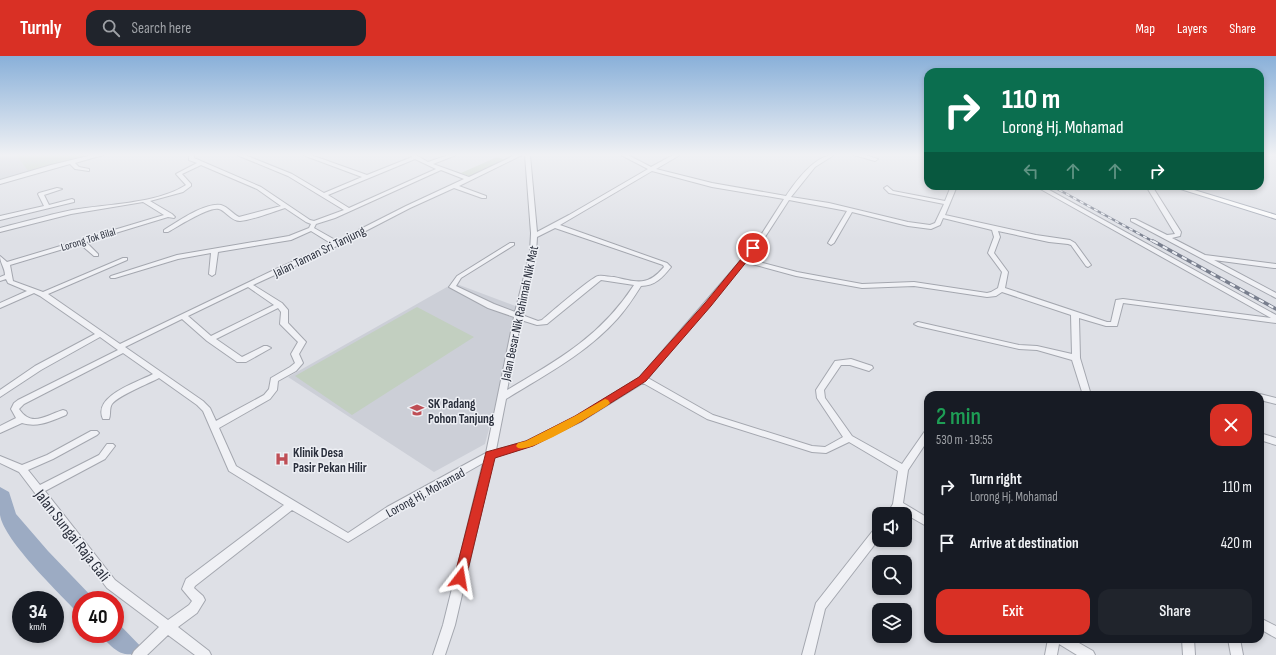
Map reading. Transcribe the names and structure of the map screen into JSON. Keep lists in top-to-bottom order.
{
  "streets": {
    "street": [
      "Lorong Tok Bilal",
      "Jalan Taman Sri Tanjung",
      "Jalan Besar Nik Rahimah Nik Mat",
      "Lorong Hj. Mohamad",
      "Jalan Sungai Raja Gali"
    ]
  },
  "crossings": [
    ["Jalan Taman Sri Tanjung", "Lorong Hj. Mohamad"],
    ["Jalan Besar Nik Rahimah Nik Mat", "Lorong Hj. Mohamad"]
  ],
  "places": {
    "school or university": ["SK Padang Pohon Tanjung"],
    "hospital": ["Klinik Desa Pasir Pekan Hilir"]
  },
  "page": {
    "header": "Turnly",
    "search": "Search here",
    "nav": ["Map", "Layers", "Share"],
    "turn": ["110 m", "Lorong Hj. Mohamad"],
    "heading": ["2 min", "530 m · 19:55"],
    "list": [
      {
        "name": "Turn right",
        "note": "Lorong Hj. Mohamad",
        "value": "110 m"
      },
      {
        "name": "Arrive at destination",
        "value": "420 m"
      }
    ],
    "buttons": ["Exit", "Share"],
    "speed": "34 km/h",
    "limit": "40"
  }
}
